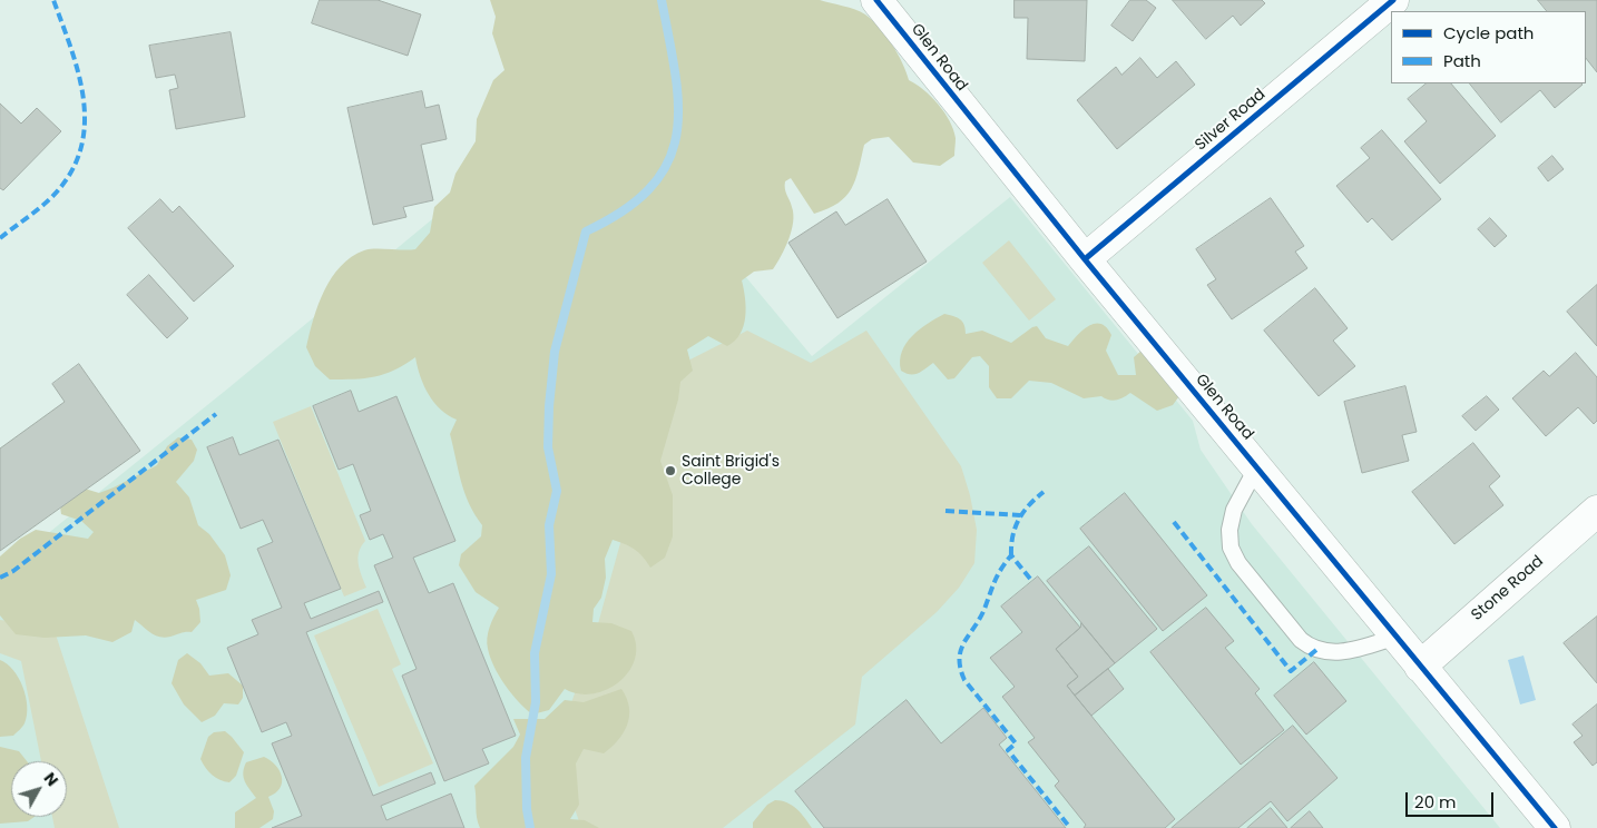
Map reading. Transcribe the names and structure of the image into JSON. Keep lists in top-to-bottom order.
{
  "streets": {
    "street": ["Glen Road", "Silver Road", "Stone Road"]
  },
  "crossings": [
    ["Glen Road", "Silver Road"],
    ["Glen Road", "Stone Road"]
  ],
  "places": ["Saint Brigid's College"],
  "legend": ["Cycle path", "Path"],
  "scale_bar": "20 m",
  "north": "top right"
}
